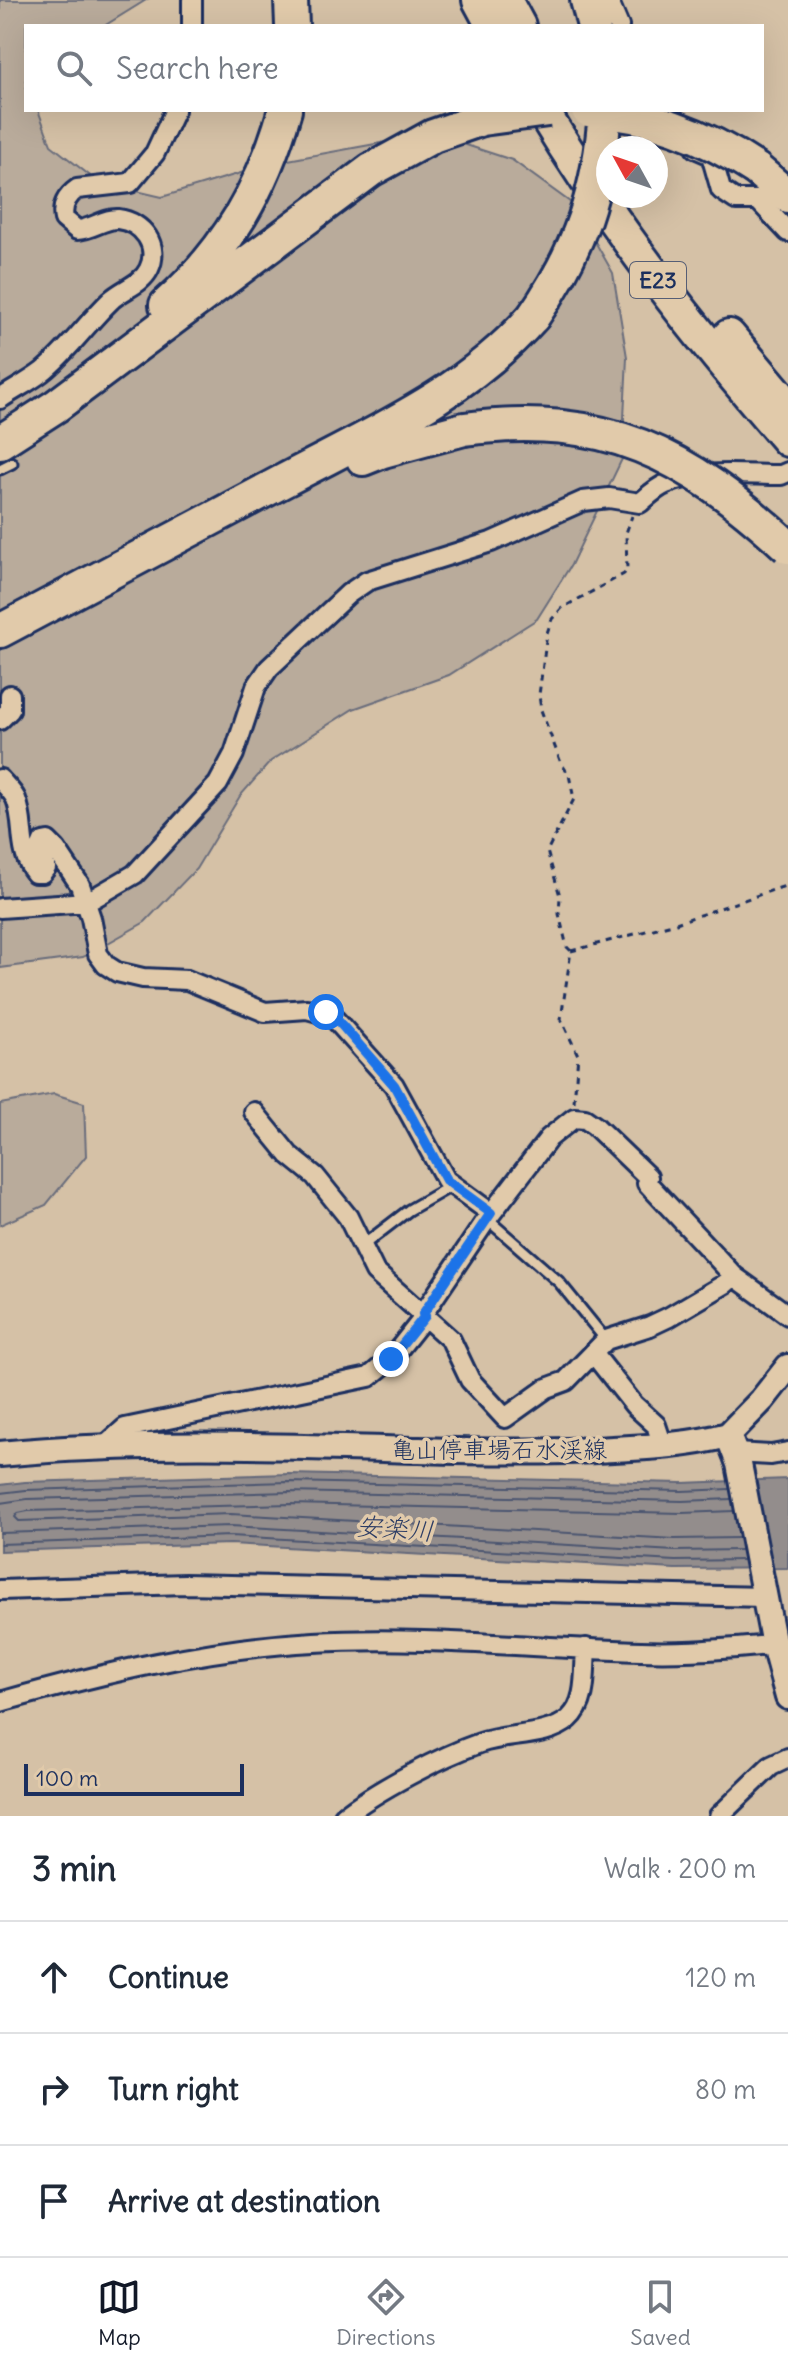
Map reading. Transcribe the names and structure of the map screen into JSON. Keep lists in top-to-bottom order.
{
  "streets": {
    "highway": ["E23"],
    "main road": ["亀山停車場石水渓線"]
  },
  "water": ["安楽川"],
  "scale_bar": "100 m",
  "north": "top left",
  "page": {
    "search": "Search here",
    "scale": "100 m",
    "heading": ["3 min", "Walk · 200 m"],
    "list": [
      ["Continue", "120 m"],
      ["Turn right", "80 m"],
      "Arrive at destination"
    ],
    "nav": ["Map", "Directions", "Saved"]
  }
}
